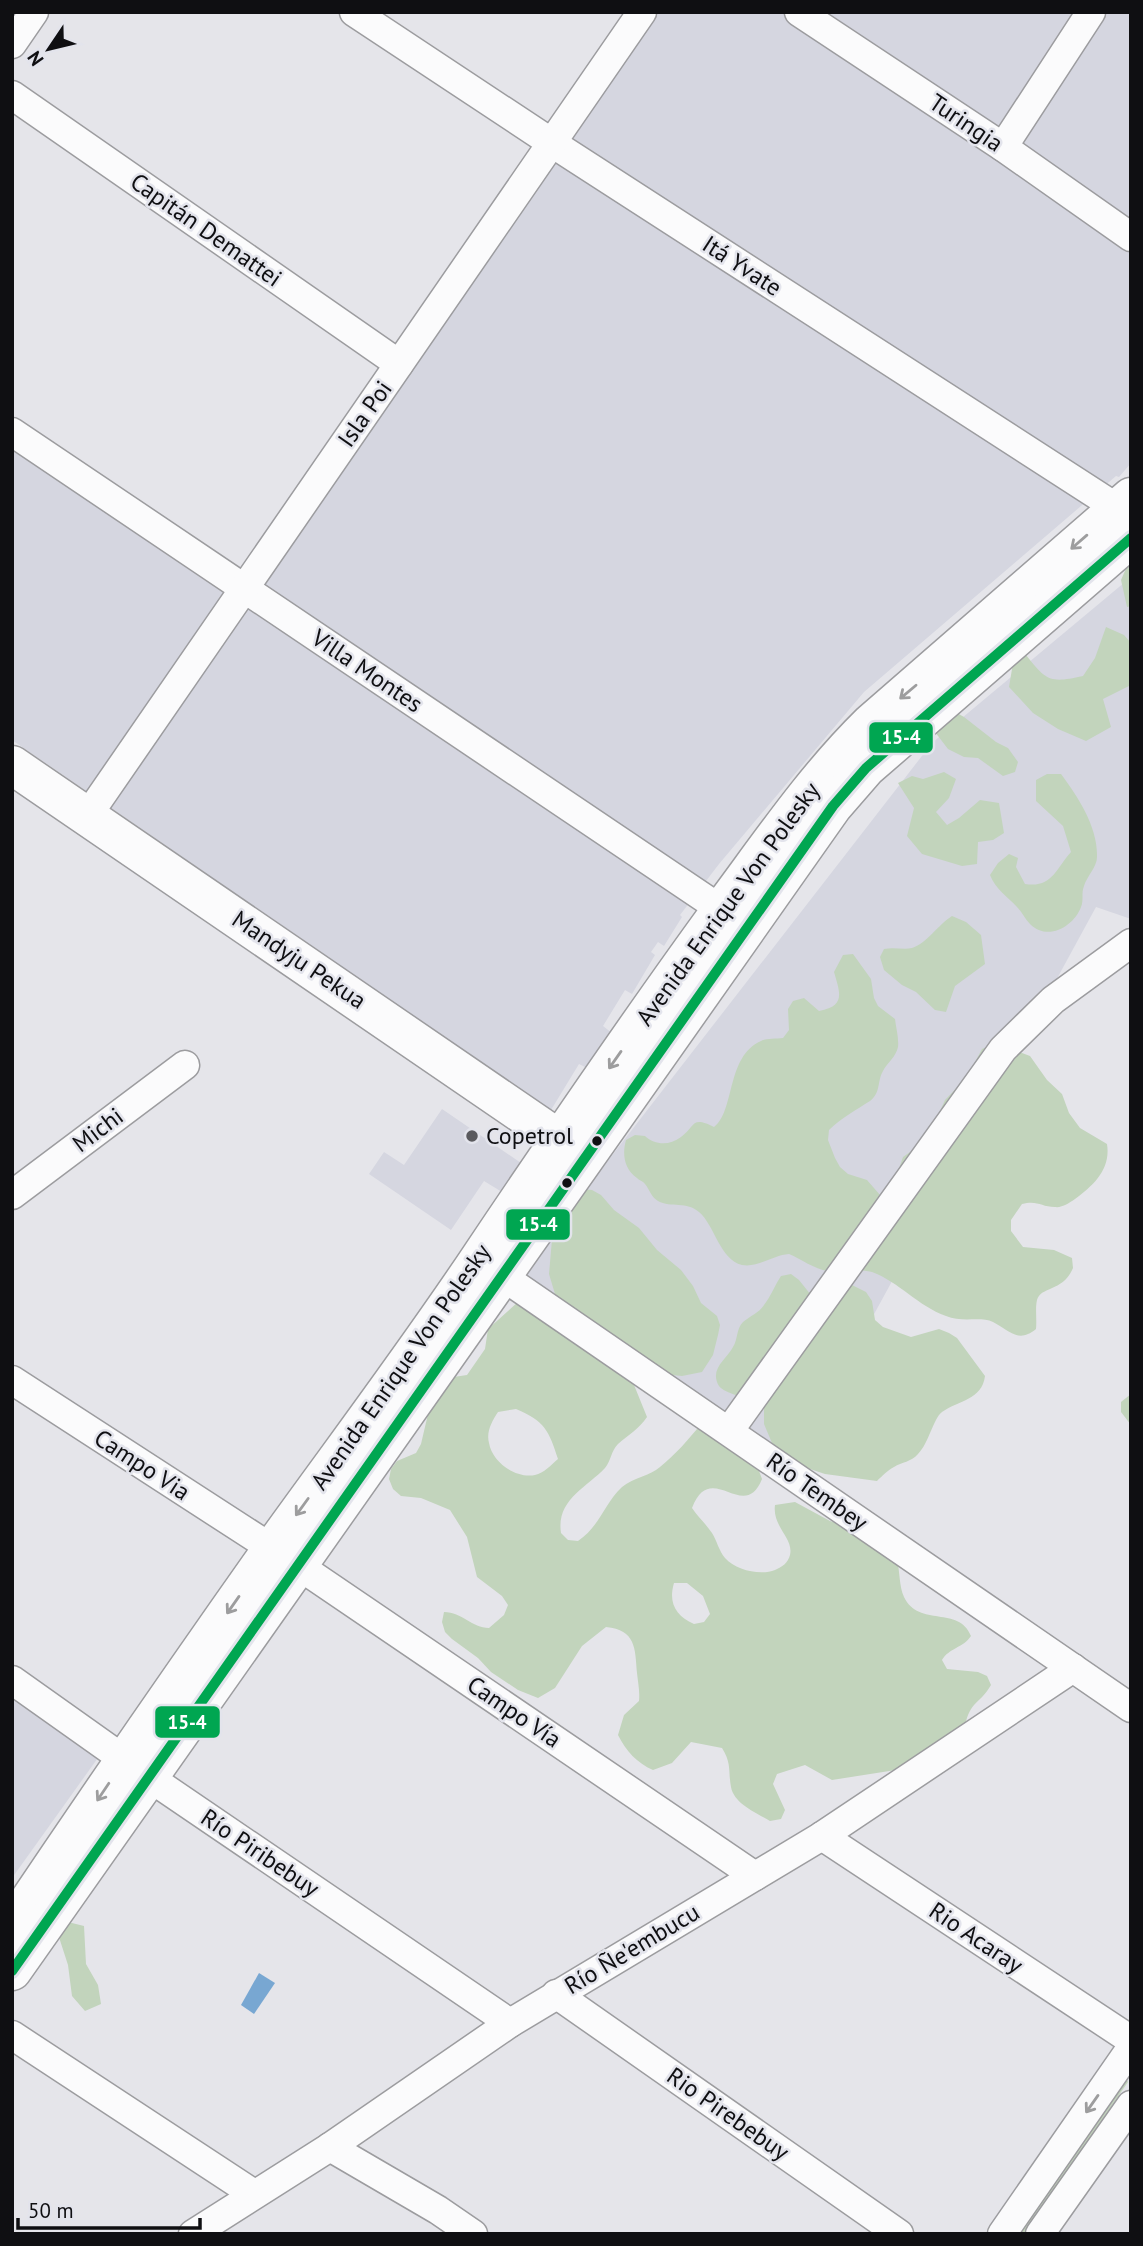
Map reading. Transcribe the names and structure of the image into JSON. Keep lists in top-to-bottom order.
{
  "streets": {
    "main road": ["Avenida Enrique Von Polesky", "Mandyju Pekua"],
    "street": [
      "Turingia",
      "Capitán Demattei",
      "Itá Yvate",
      "Isla Poi",
      "Villa Montes",
      "Michi",
      "Campo Via",
      "Río Tembey",
      "Campo Vía",
      "Río Piribebuy",
      "Rio Acaray",
      "Río Ñe'embucu",
      "Rio Pirebebuy"
    ]
  },
  "crossings": [
    ["Capitán Demattei", "Isla Poi"],
    ["Itá Yvate", "Isla Poi"],
    ["Itá Yvate", "Avenida Enrique Von Polesky"],
    ["Isla Poi", "Villa Montes"],
    ["Isla Poi", "Mandyju Pekua"],
    ["Villa Montes", "Avenida Enrique Von Polesky"],
    ["Avenida Enrique Von Polesky", "Mandyju Pekua"],
    ["Avenida Enrique Von Polesky", "Campo Via"],
    ["Avenida Enrique Von Polesky", "Río Tembey"],
    ["Avenida Enrique Von Polesky", "Campo Vía"],
    ["Avenida Enrique Von Polesky", "Río Piribebuy"],
    ["Campo Via", "Campo Vía"],
    ["Río Tembey", "Río Ñe'embucu"],
    ["Campo Vía", "Río Ñe'embucu"],
    ["Río Piribebuy", "Río Ñe'embucu"],
    ["Rio Acaray", "Río Ñe'embucu"],
    ["Río Ñe'embucu", "Rio Pirebebuy"]
  ],
  "places": ["Copetrol"],
  "lines": ["transit line 15-4"],
  "scale_bar": "50 m",
  "north": "bottom left"
}
